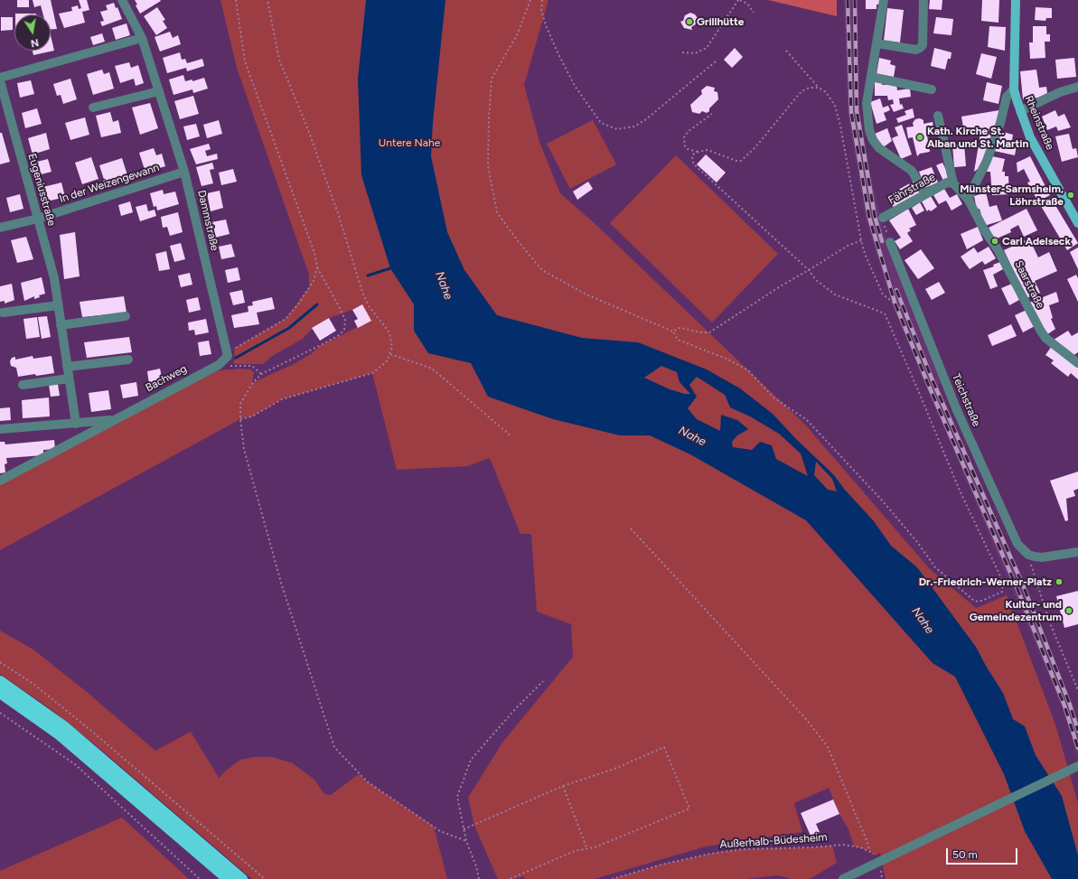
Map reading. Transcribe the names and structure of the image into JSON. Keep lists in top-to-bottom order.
{
  "streets": {
    "main road": ["Rheinstraße"],
    "street": [
      "In der Weizengewann",
      "Fährstraße",
      "Eugeniusstraße",
      "Dammstraße",
      "Saarstraße",
      "Bachweg",
      "Teichstraße"
    ],
    "path": ["Außerhalb-Büdesheim"]
  },
  "crossings": [
    ["In der Weizengewann", "Eugeniusstraße"],
    ["In der Weizengewann", "Dammstraße"],
    ["Fährstraße", "Saarstraße"],
    ["Eugeniusstraße", "Bachweg"],
    ["Dammstraße", "Bachweg"]
  ],
  "water": ["Nahe"],
  "parks": ["Untere Nahe"],
  "places": [
    "Grillhütte",
    "Kath. Kirche St. Alban und St. Martin",
    "Münster-Sarmsheim, Löhrstraße",
    "Carl Adelseck",
    "Dr.-Friedrich-Werner-Platz",
    "Kultur- und Gemeindezentrum"
  ],
  "scale_bar": "50 m",
  "north": "bottom"
}
